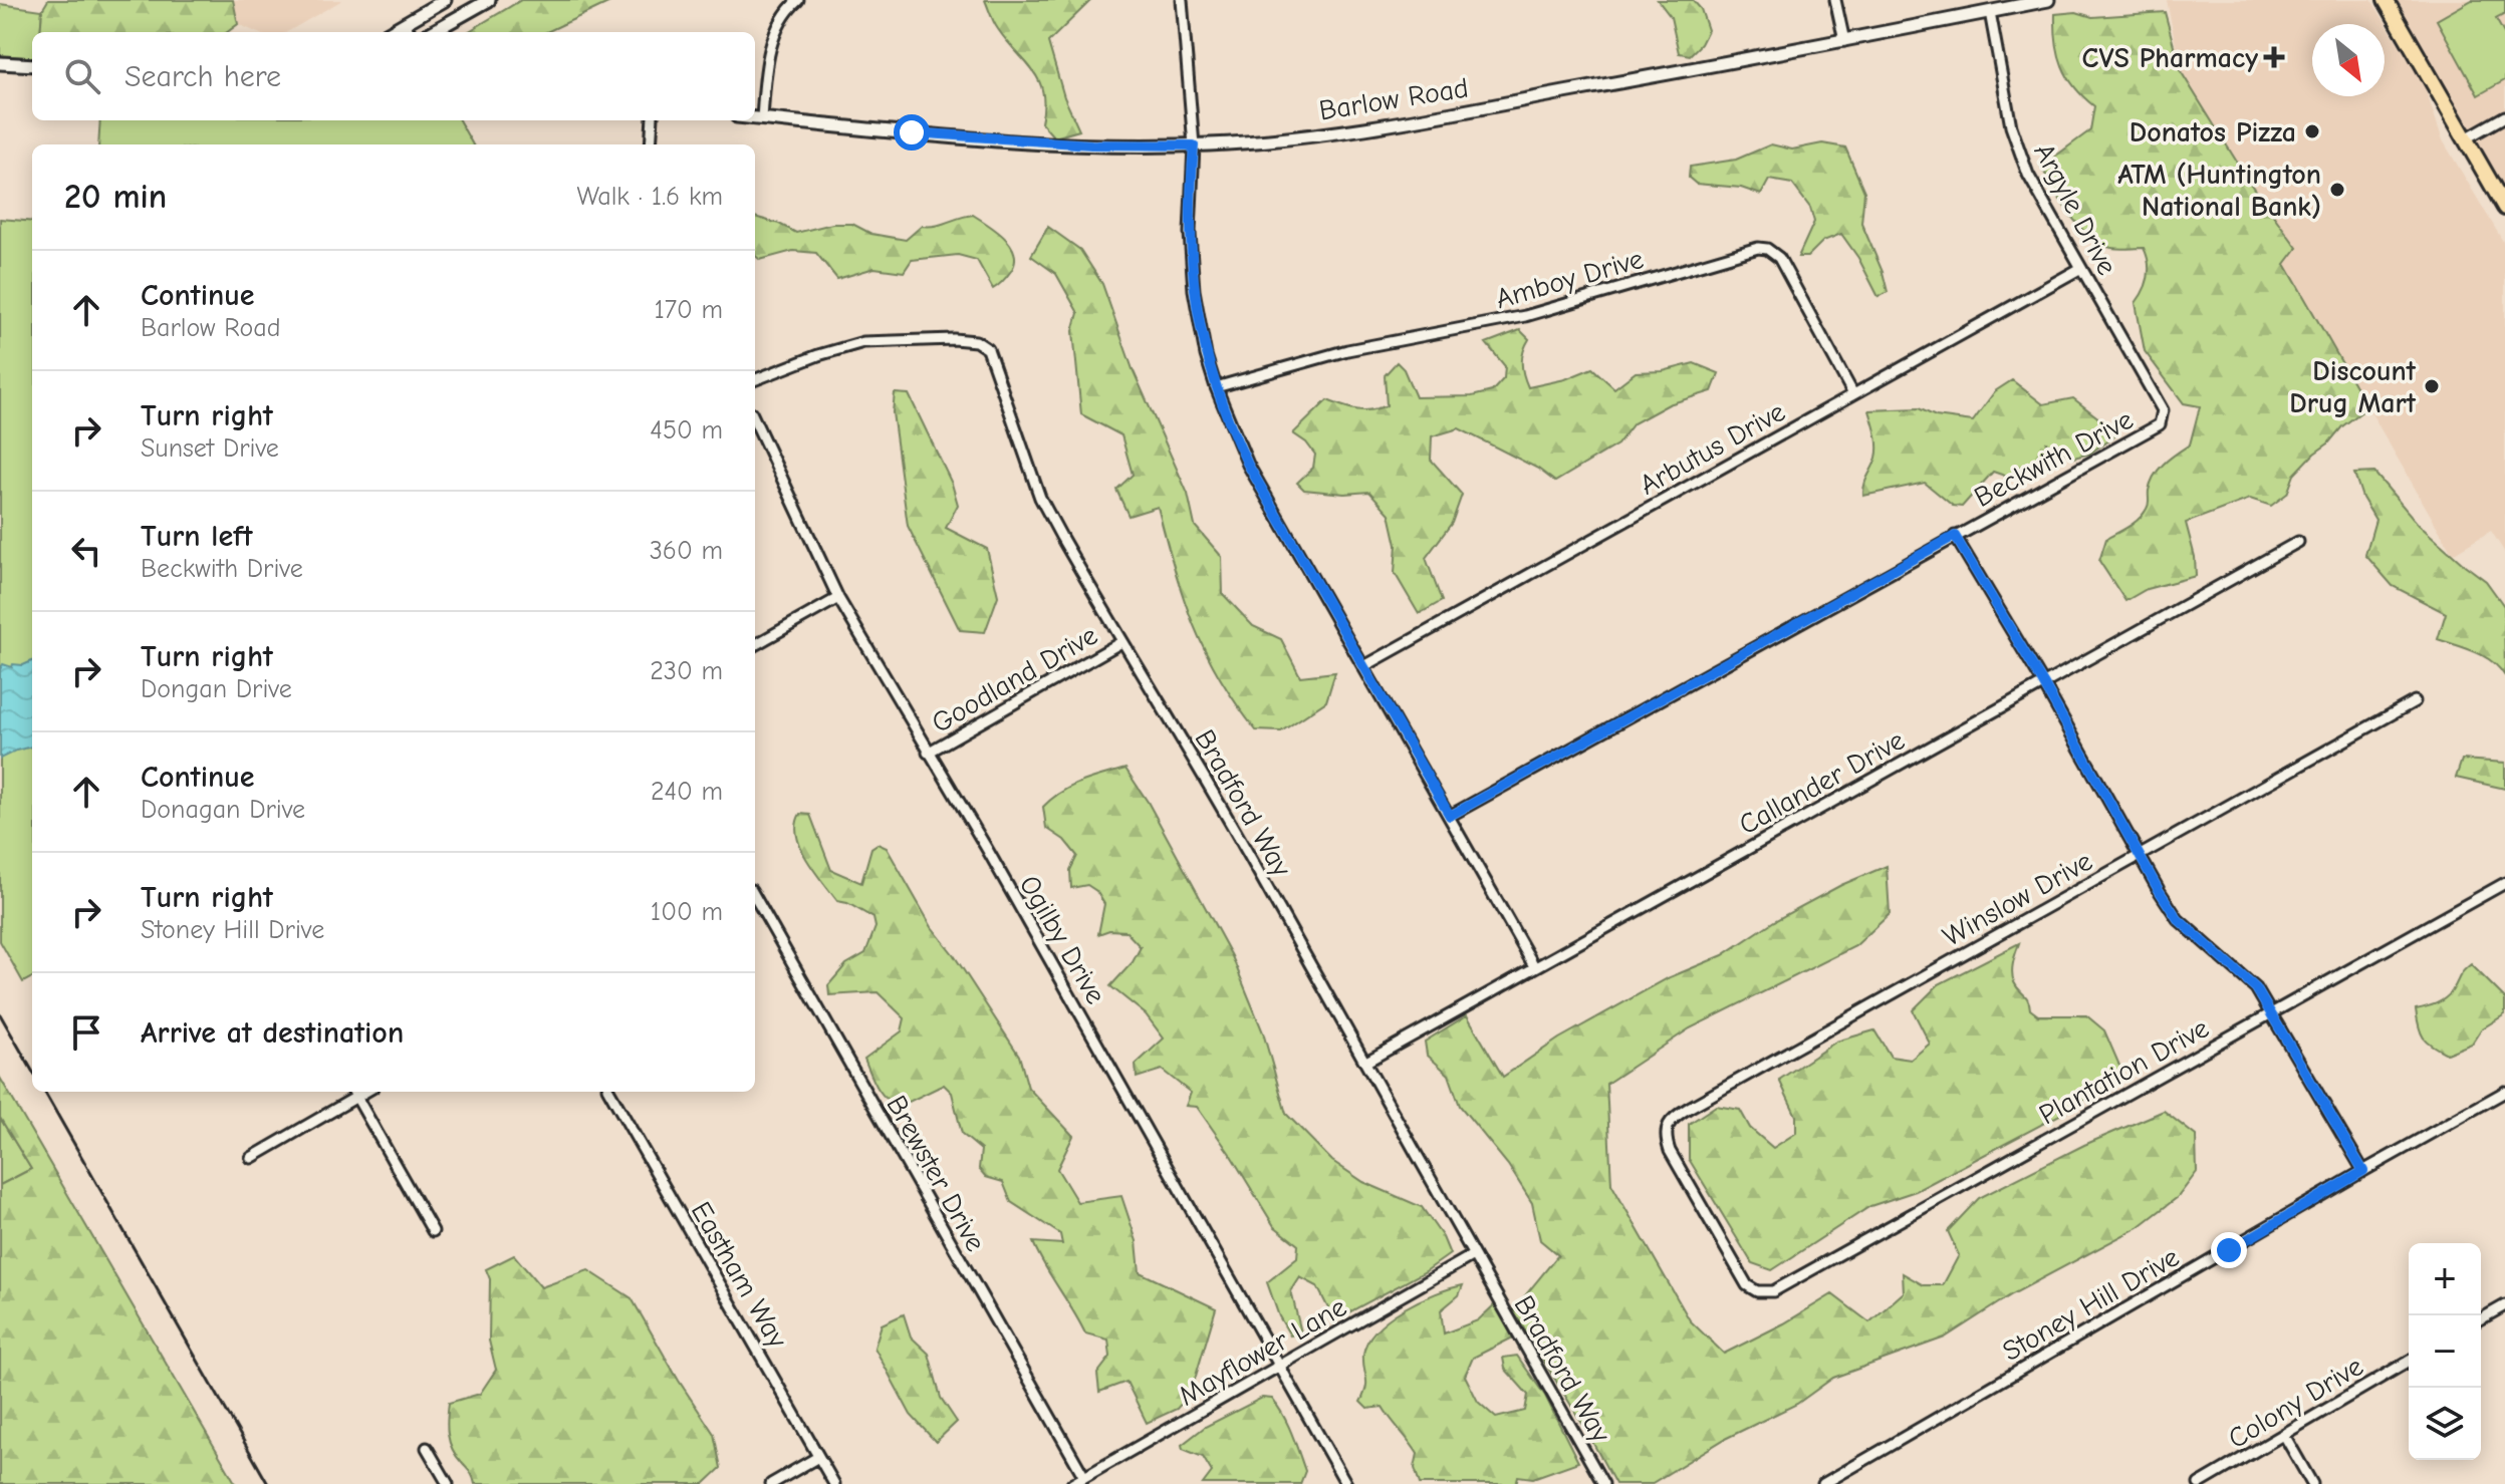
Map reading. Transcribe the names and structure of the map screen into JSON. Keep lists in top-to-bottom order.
{
  "streets": {
    "street": [
      "Barlow Road",
      "Argyle Drive",
      "Amboy Drive",
      "Arbutus Drive",
      "Beckwith Drive",
      "Goodland Drive",
      "Callander Drive",
      "Bradford Way",
      "Winslow Drive",
      "Ogilby Drive",
      "Plantation Drive",
      "Brewster Drive",
      "Eastham Way",
      "Stoney Hill Drive",
      "Mayflower Lane",
      "Colony Drive"
    ]
  },
  "crossings": [
    ["Barlow Road", "Argyle Drive"],
    ["Argyle Drive", "Arbutus Drive"],
    ["Argyle Drive", "Beckwith Drive"],
    ["Amboy Drive", "Arbutus Drive"],
    ["Goodland Drive", "Bradford Way"],
    ["Goodland Drive", "Ogilby Drive"],
    ["Callander Drive", "Bradford Way"],
    ["Bradford Way", "Mayflower Lane"],
    ["Winslow Drive", "Plantation Drive"],
    ["Ogilby Drive", "Mayflower Lane"],
    ["Brewster Drive", "Mayflower Lane"]
  ],
  "places": {
    "health": ["CVS Pharmacy"],
    "other": ["Donatos Pizza", "ATM (Huntington National Bank)", "Discount Drug Mart"]
  },
  "north": "bottom right",
  "page": {
    "search": "Search here",
    "heading": ["20 min", "Walk · 1.6 km"],
    "list": [
      ["Continue", "Barlow Road", "170 m"],
      ["Turn right", "Sunset Drive", "450 m"],
      ["Turn left", "Beckwith Drive", "360 m"],
      ["Turn right", "Dongan Drive", "230 m"],
      ["Continue", "Donagan Drive", "240 m"],
      ["Turn right", "Stoney Hill Drive", "100 m"],
      "Arrive at destination"
    ],
    "map_buttons": ["+", "−"]
  }
}
